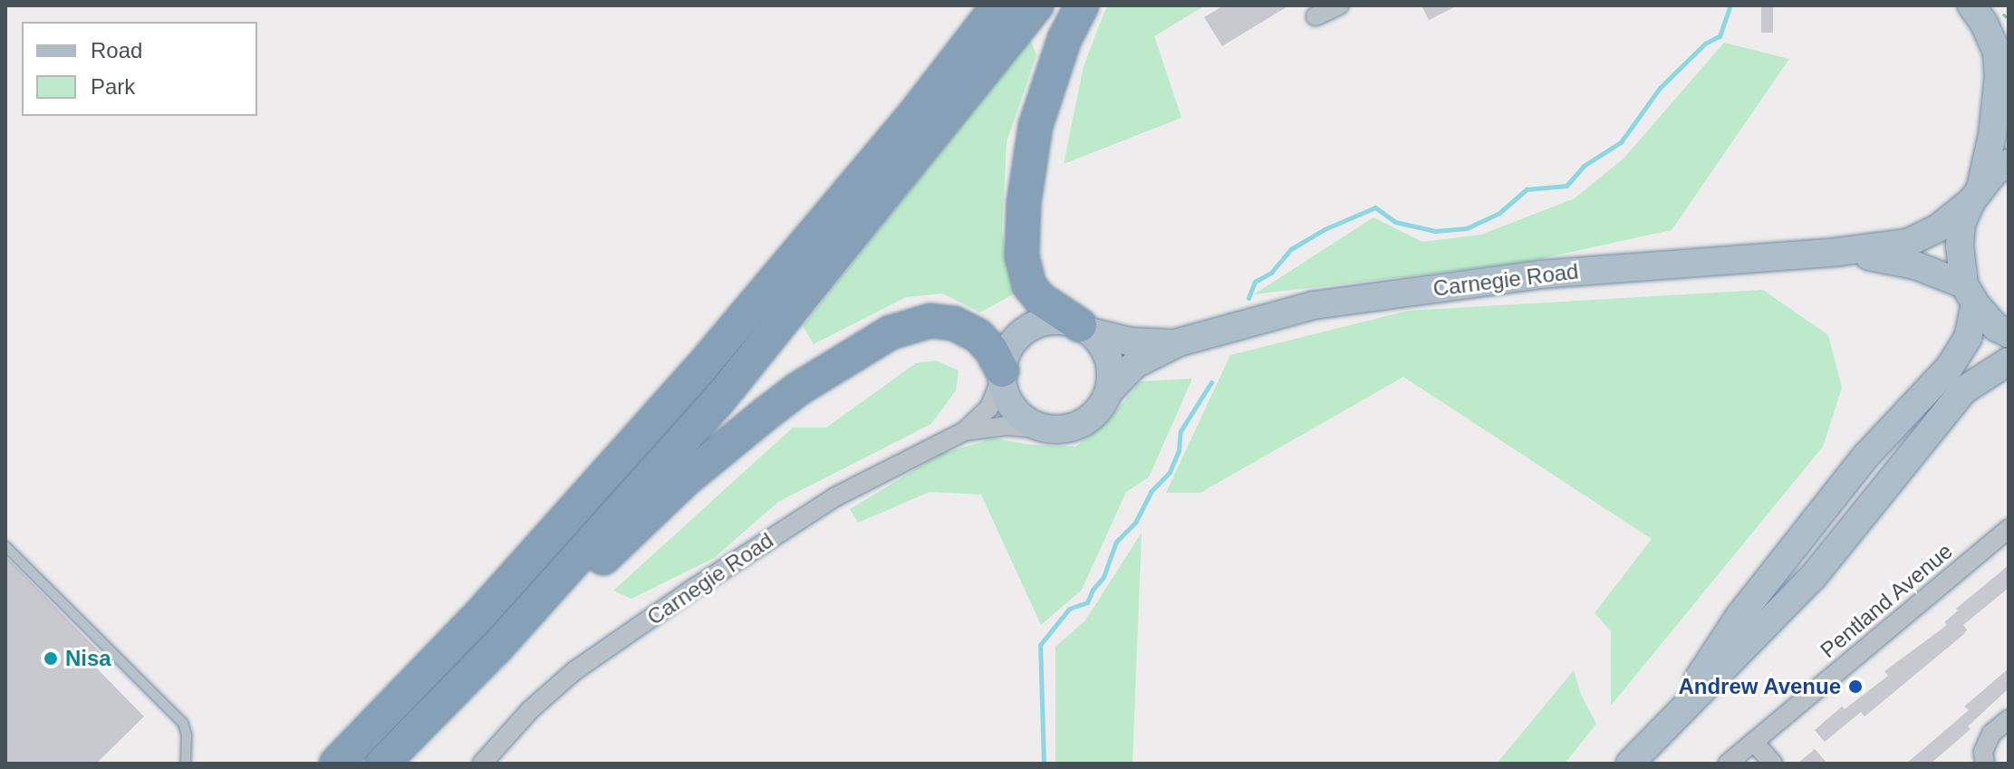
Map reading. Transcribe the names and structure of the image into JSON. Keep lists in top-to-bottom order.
{
  "streets": {
    "main road": ["Carnegie Road"],
    "street": ["Pentland Avenue"]
  },
  "places": ["Nisa", "Andrew Avenue"],
  "legend": ["Road", "Park"]
}
